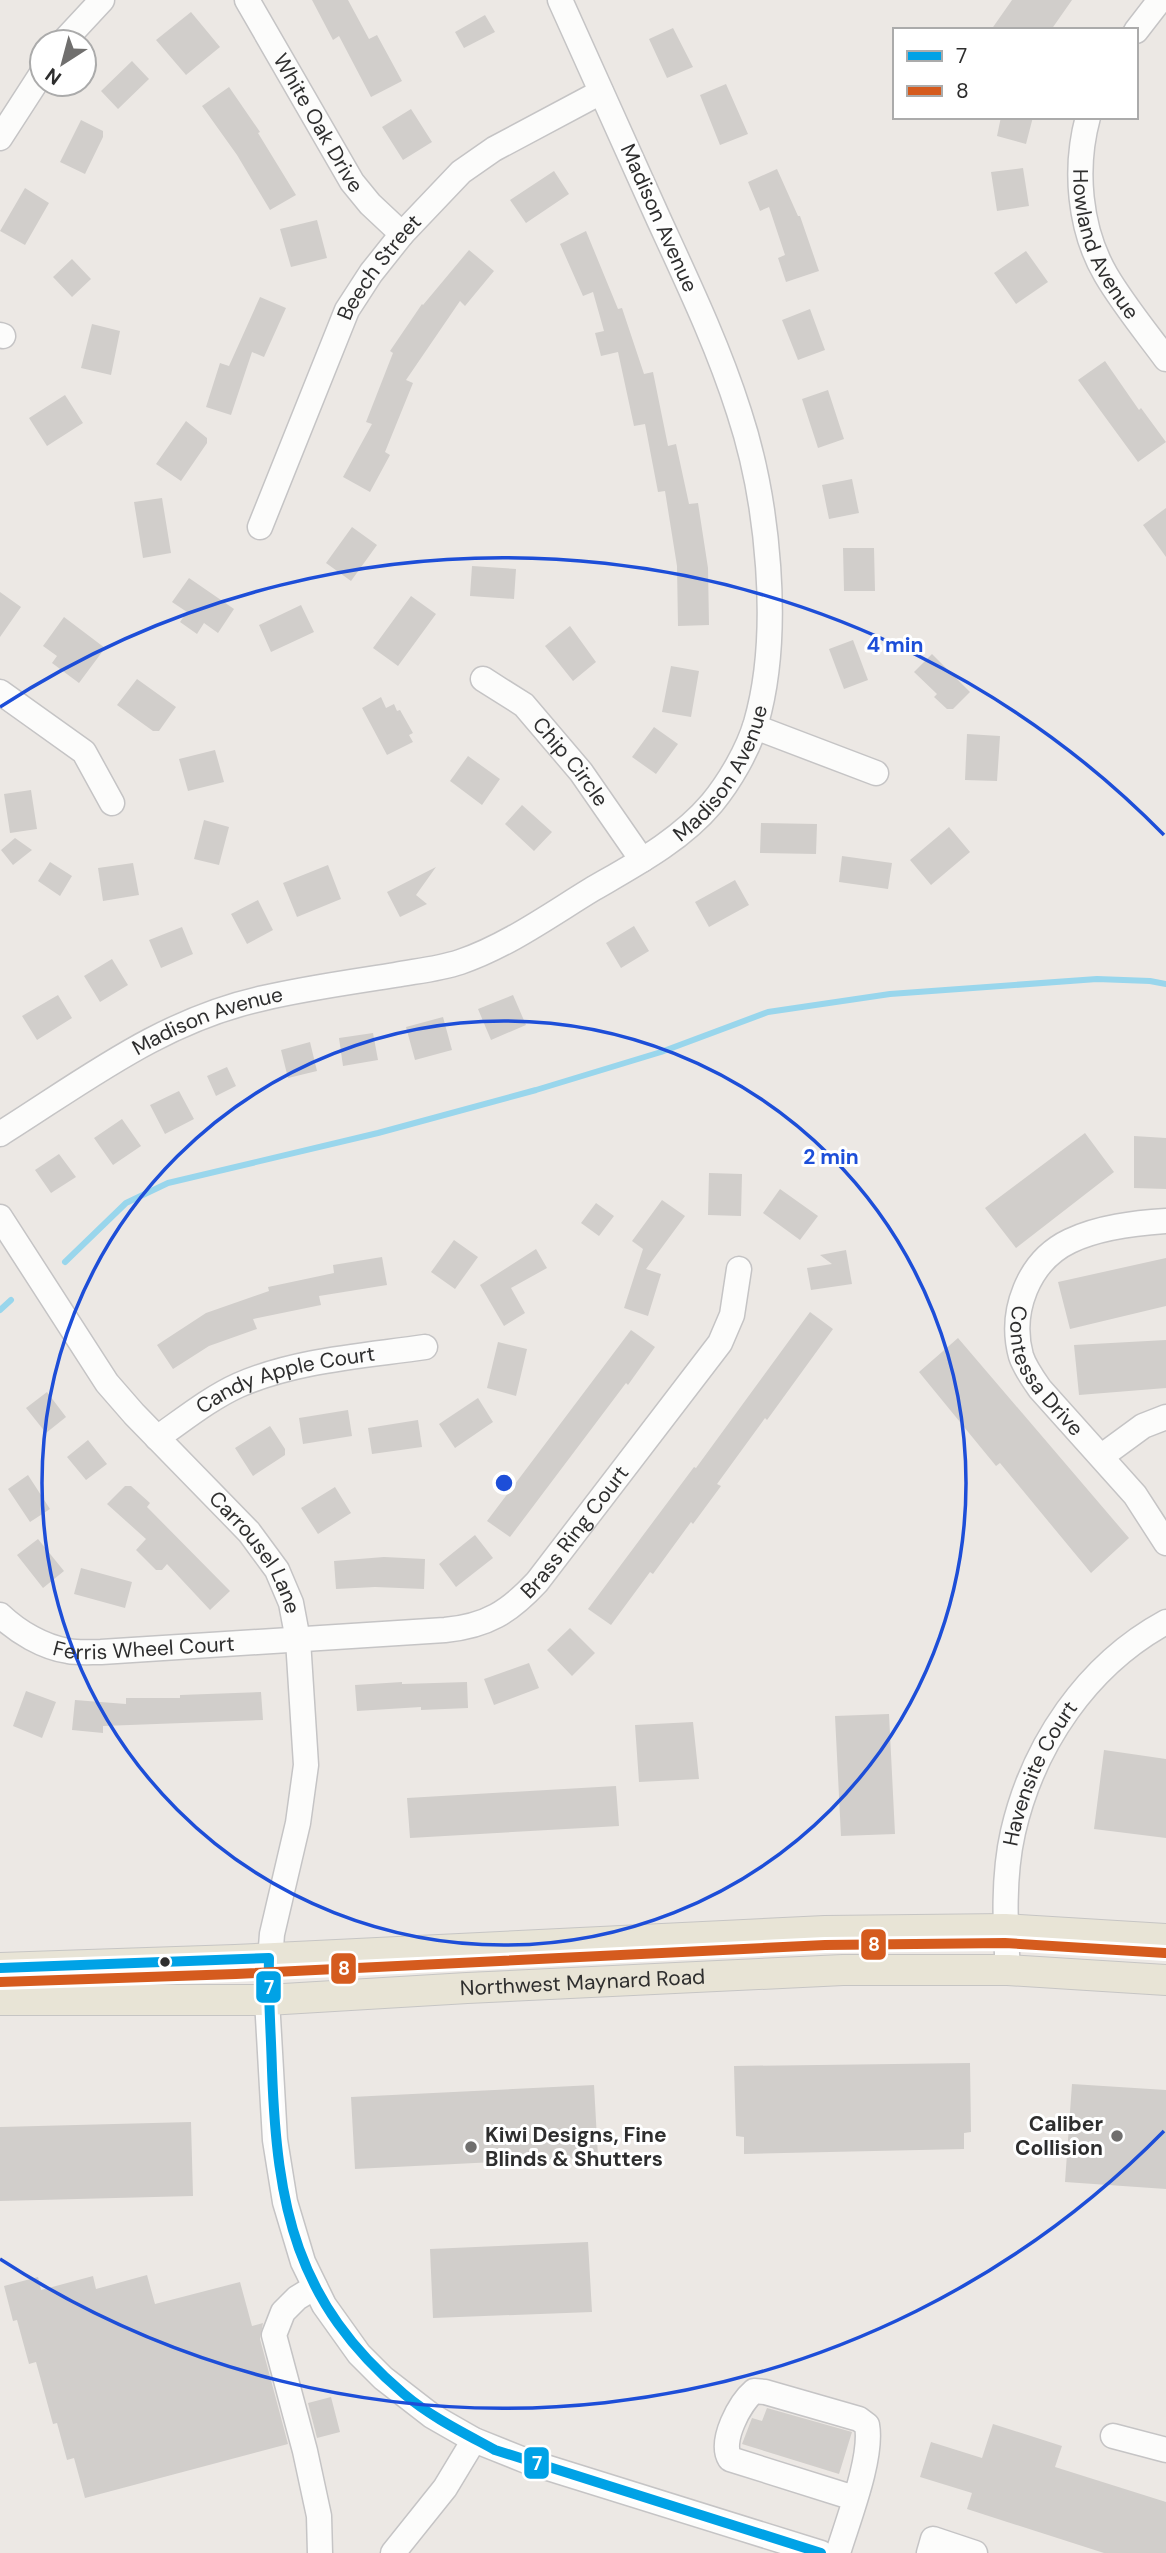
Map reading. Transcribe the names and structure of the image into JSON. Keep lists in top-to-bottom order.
{
  "streets": {
    "main road": ["Northwest Maynard Road"],
    "street": [
      "White Oak Drive",
      "Madison Avenue",
      "Howland Avenue",
      "Beech Street",
      "Chip Circle",
      "Contessa Drive",
      "Candy Apple Court",
      "Brass Ring Court",
      "Carrousel Lane",
      "Ferris Wheel Court",
      "Havensite Court"
    ]
  },
  "crossings": [
    ["White Oak Drive", "Beech Street"],
    ["Madison Avenue", "Beech Street"],
    ["Madison Avenue", "Chip Circle"],
    ["Candy Apple Court", "Carrousel Lane"],
    ["Brass Ring Court", "Carrousel Lane"],
    ["Brass Ring Court", "Ferris Wheel Court"],
    ["Carrousel Lane", "Ferris Wheel Court"],
    ["Carrousel Lane", "Northwest Maynard Road"],
    ["Havensite Court", "Northwest Maynard Road"]
  ],
  "places": ["Caliber Collision", "Kiwi Designs, Fine Blinds & Shutters"],
  "lines": ["transit line 8", "transit line 7"],
  "legend": ["7", "8"],
  "north": "bottom left",
  "rings": ["4 min", "2 min"]
}
